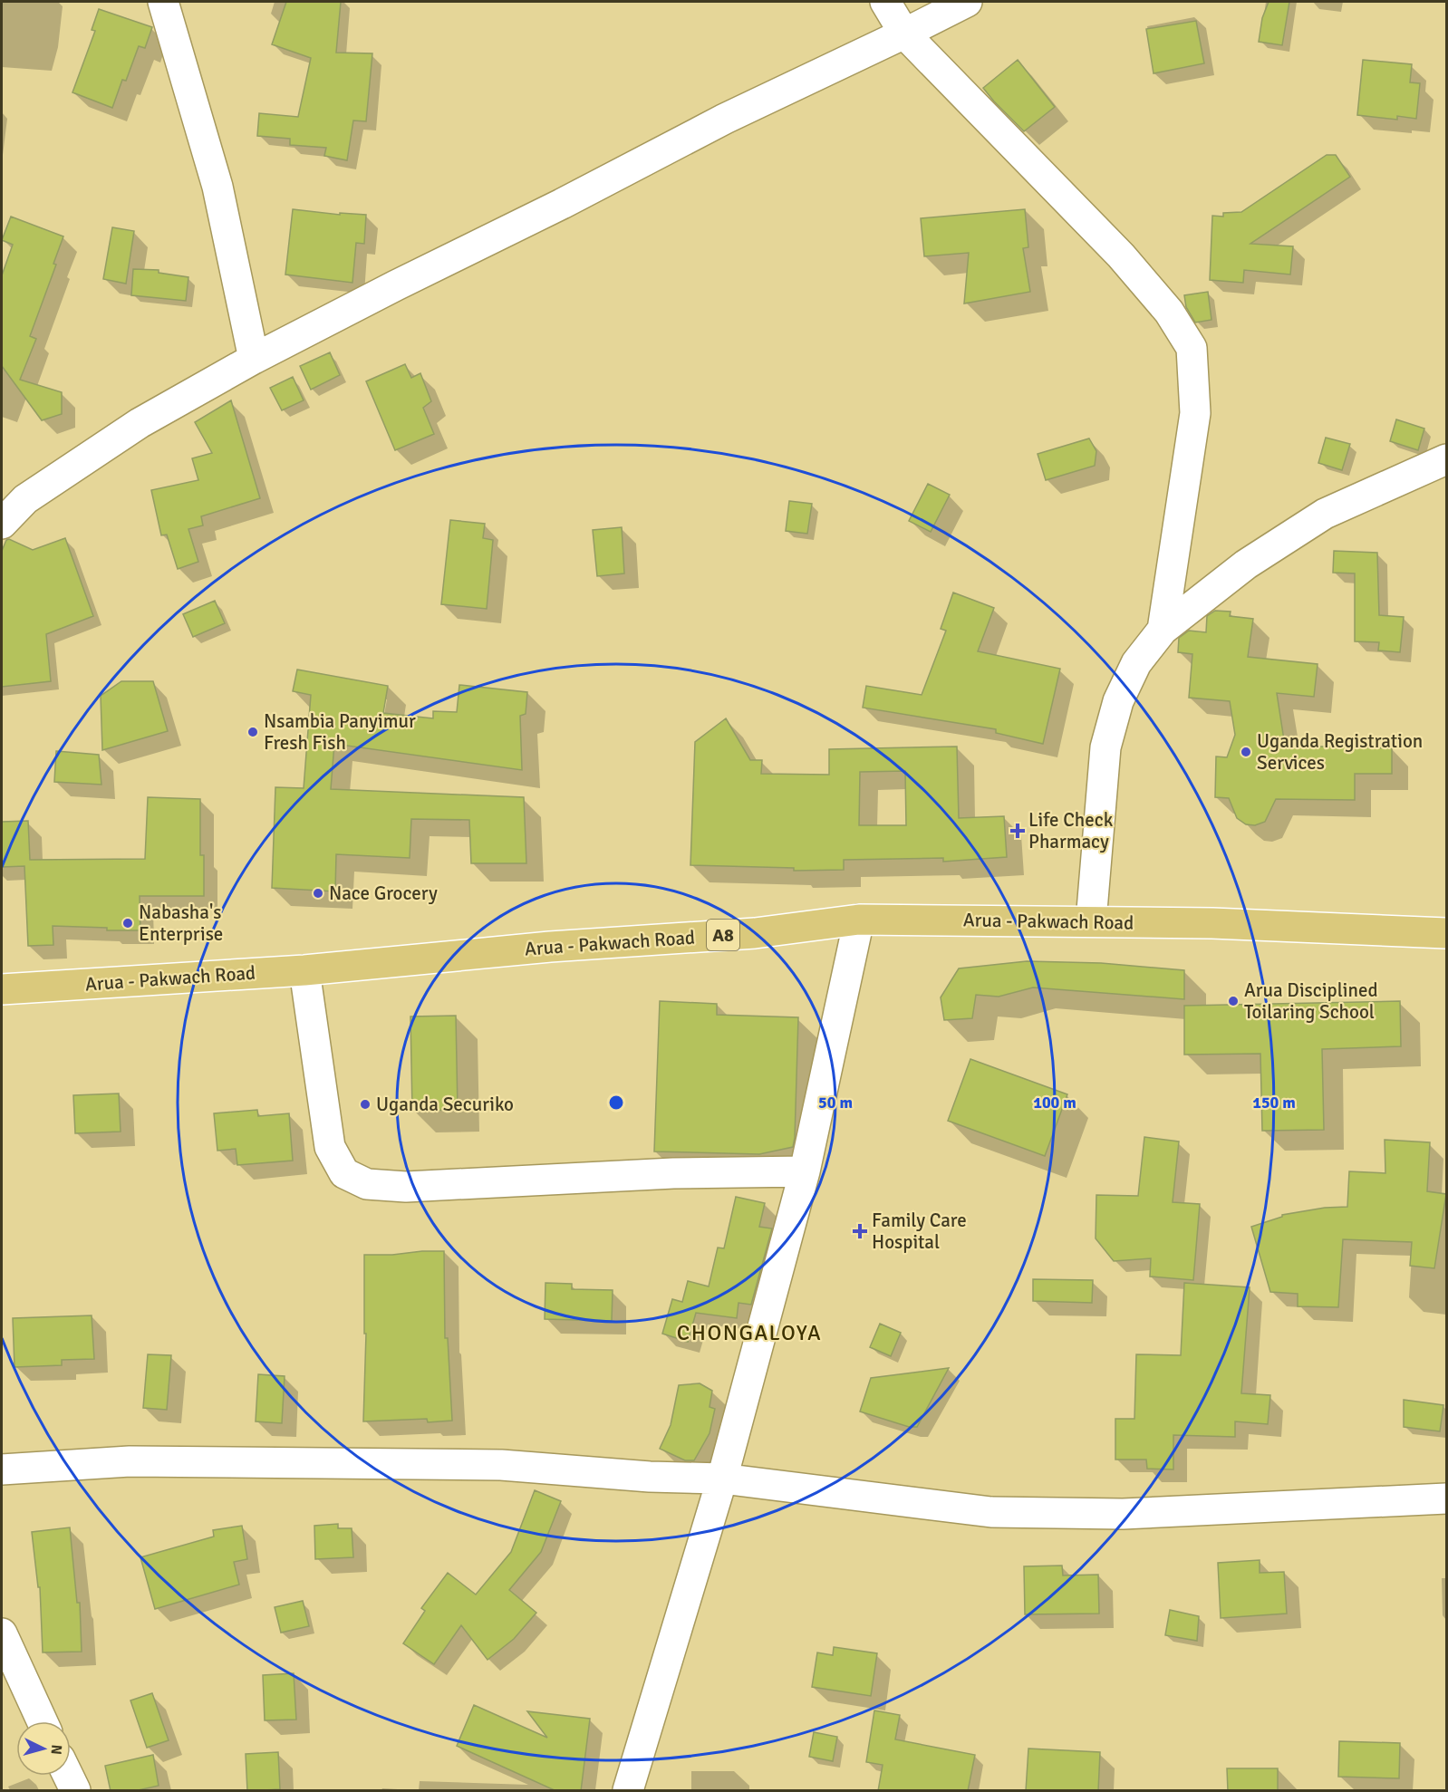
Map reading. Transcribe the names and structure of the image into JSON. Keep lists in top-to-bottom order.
{
  "streets": {
    "main road": ["Arua - Pakwach Road", "A8"]
  },
  "districts": ["CHONGALOYA"],
  "places": {
    "other": [
      "Nsambia Panyimur Fresh Fish",
      "Uganda Registration Services",
      "Nace Grocery",
      "Nabasha's Enterprise",
      "Arua Disciplined Toilaring School",
      "Uganda Securiko"
    ],
    "health": ["Life Check Pharmacy", "Family Care Hospital"]
  },
  "north": "right",
  "rings": ["50 m", "100 m", "150 m"]
}
